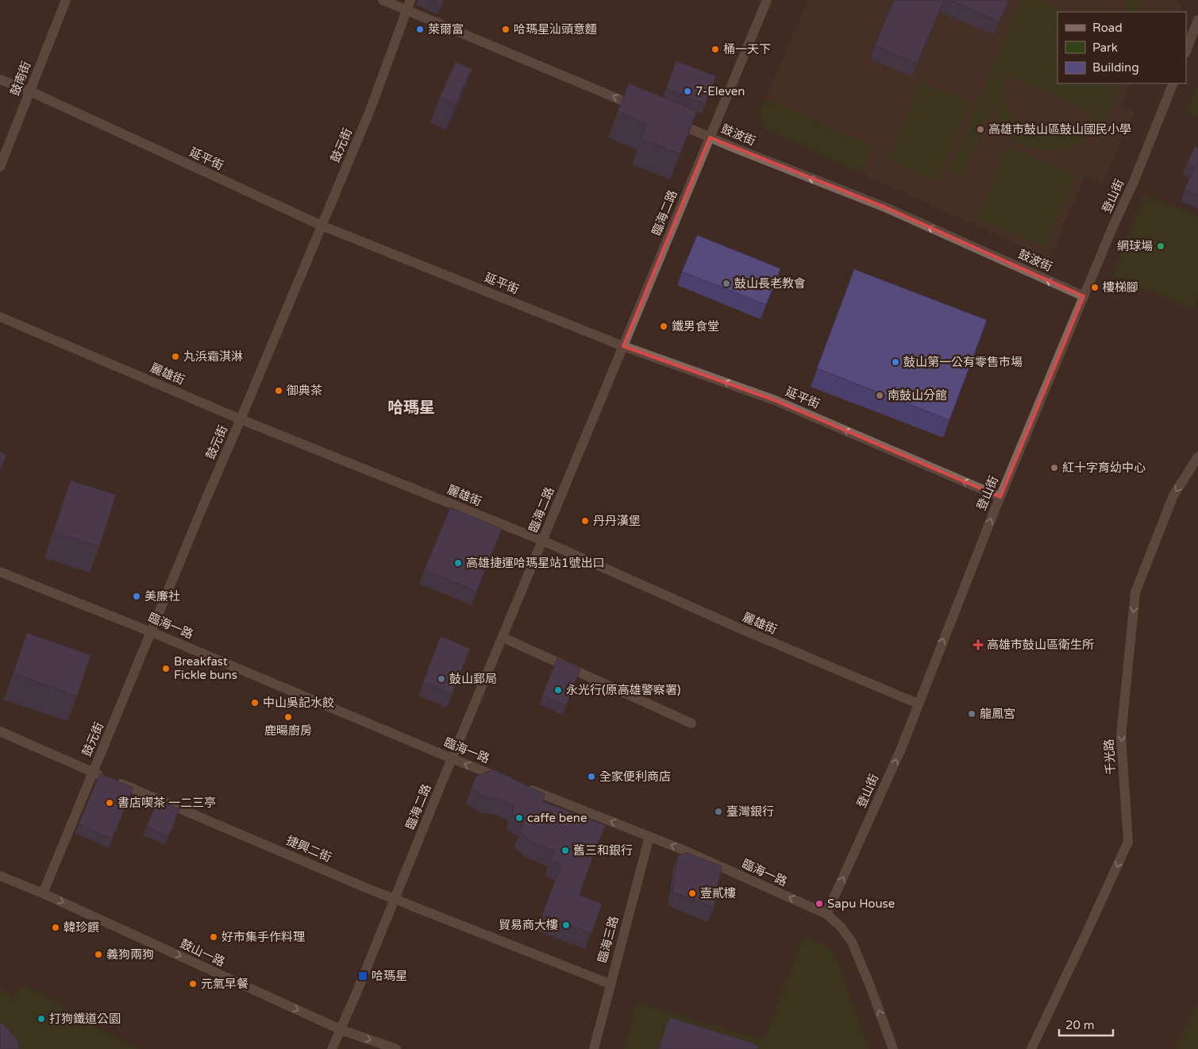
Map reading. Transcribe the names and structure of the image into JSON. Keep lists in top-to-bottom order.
{
  "streets": {
    "street": [
      "鼓南街",
      "鼓波街",
      "鼓元街",
      "延平街",
      "登山街",
      "臨海二路",
      "麗雄街",
      "臨海一路",
      "千光路",
      "捷興二街",
      "臨海三路",
      "鼓山一路"
    ]
  },
  "crossings": [
    ["鼓南街", "延平街"],
    ["鼓波街", "登山街"],
    ["鼓波街", "臨海二路"],
    ["鼓元街", "延平街"],
    ["鼓元街", "麗雄街"],
    ["鼓元街", "臨海一路"],
    ["鼓元街", "捷興二街"],
    ["鼓元街", "鼓山一路"],
    ["延平街", "登山街"],
    ["延平街", "臨海二路"],
    ["登山街", "麗雄街"],
    ["登山街", "臨海一路"],
    ["臨海二路", "麗雄街"],
    ["臨海二路", "臨海一路"],
    ["臨海二路", "捷興二街"],
    ["臨海二路", "鼓山一路"],
    ["臨海一路", "臨海三路"],
    ["捷興二街", "臨海三路"]
  ],
  "one_way": [
    "鼓波街",
    "延平街",
    "登山街",
    "臨海一路",
    "千光路",
    "鼓山一路"
  ],
  "districts": ["哈瑪星"],
  "places": {
    "other": [
      "萊爾富",
      "哈瑪星汕頭意麵",
      "桶一天下",
      "7-Eleven",
      "高雄市鼓山區鼓山國民小學",
      "網球場",
      "鼓山長老教會",
      "樓梯腳",
      "鐵男食堂",
      "丸浜霜淇淋",
      "鼓山第一公有零售市場",
      "御典茶",
      "南鼓山分館",
      "紅十字育幼中心",
      "丹丹漢堡",
      "高雄捷運哈瑪星站1號出口",
      "美廉社",
      "Breakfast Fickle buns",
      "鼓山郵局",
      "永光行(原高雄警察署)",
      "中山吳記水餃",
      "龍鳳宮",
      "鹿暘廚房",
      "全家便利商店",
      "書店喫茶 一二三亭",
      "臺灣銀行",
      "caffe bene",
      "舊三和銀行",
      "壹貳樓",
      "Sapu House",
      "貿易商大樓",
      "韓珍饌",
      "好市集手作料理",
      "義狗兩狗",
      "元氣早餐",
      "打狗鐵道公園"
    ],
    "health": ["高雄市鼓山區衛生所"],
    "transit": ["哈瑪星"]
  },
  "legend": ["Road", "Park", "Building"],
  "scale_bar": "20 m"
}
